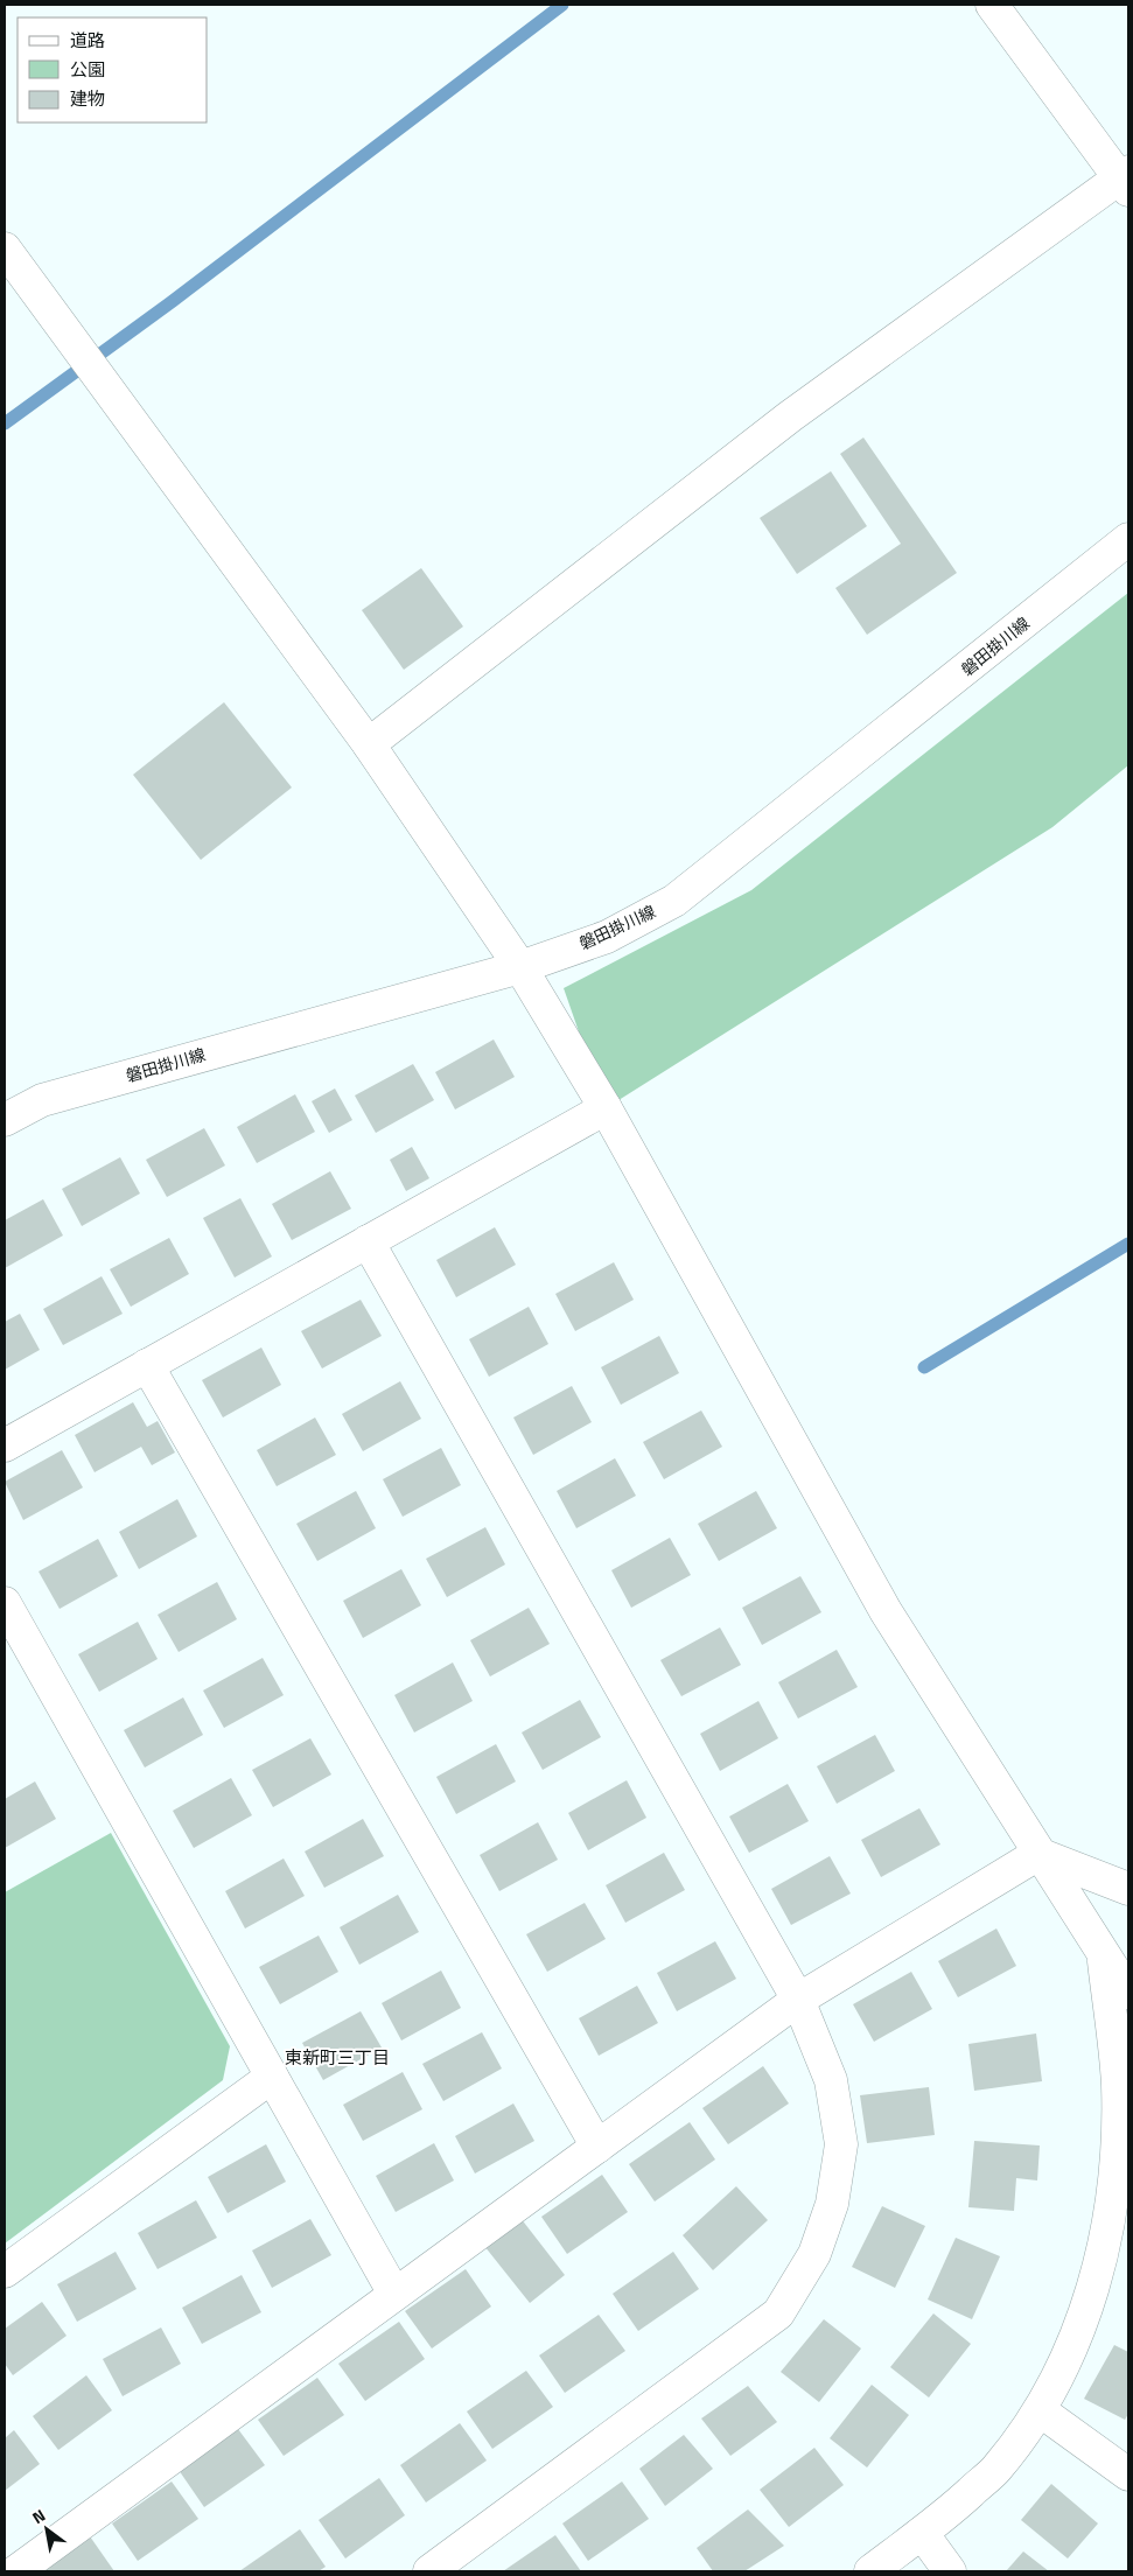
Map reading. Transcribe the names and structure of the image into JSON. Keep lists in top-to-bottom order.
{
  "streets": {
    "street": ["磐田掛川線"]
  },
  "districts": ["東新町三丁目"],
  "legend": ["道路", "公園", "建物"],
  "north": "top left"
}
